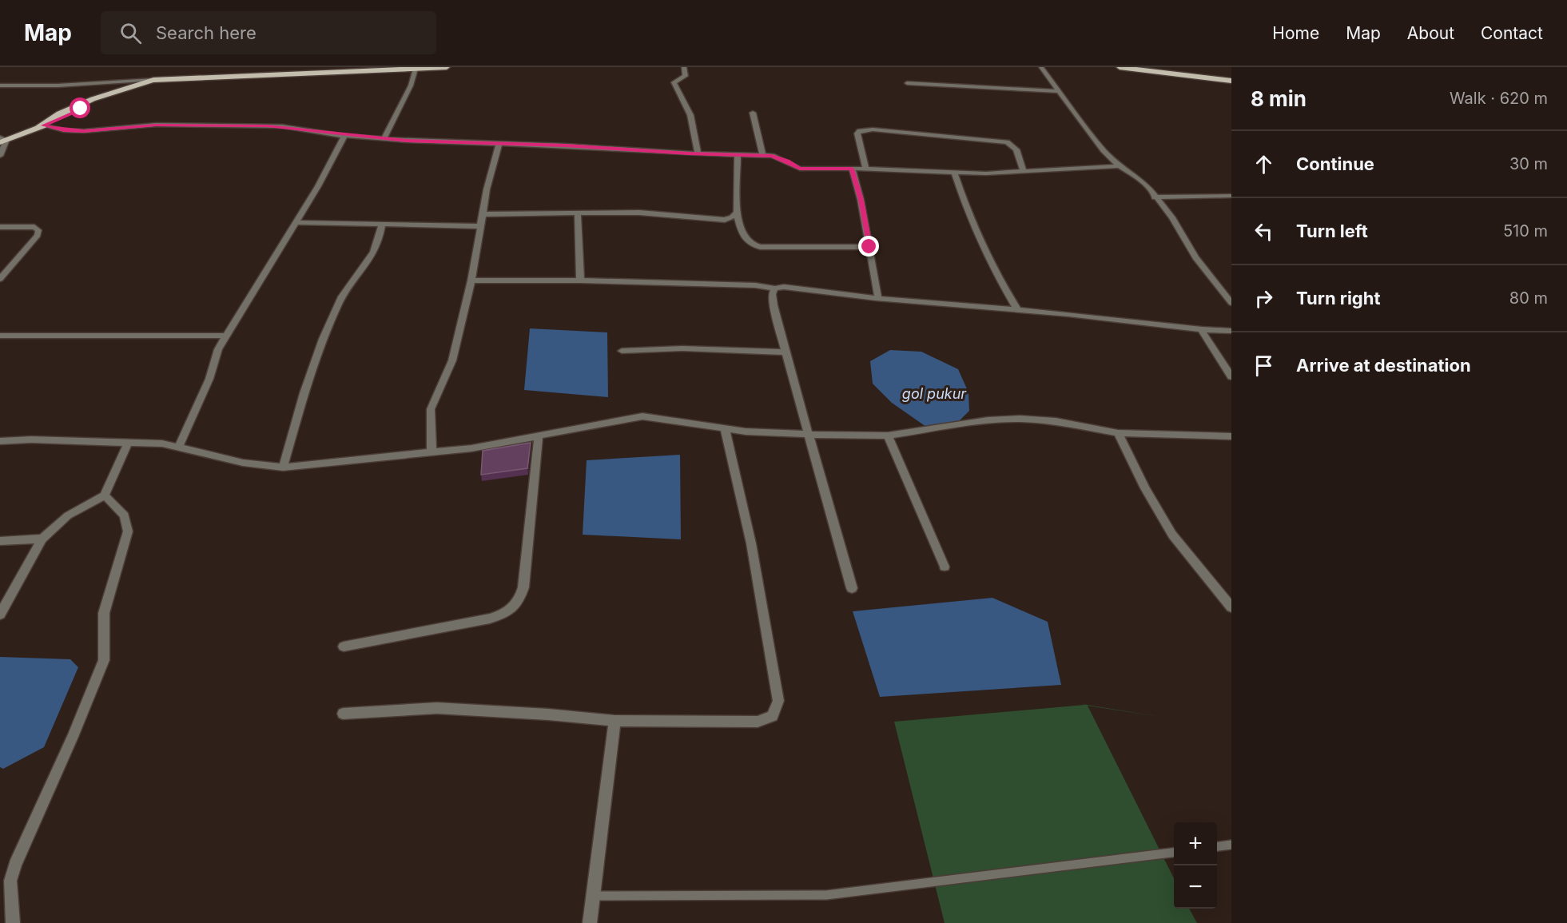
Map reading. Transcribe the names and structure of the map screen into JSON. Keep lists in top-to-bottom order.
{
  "water": ["gol pukur"],
  "page": {
    "header": "Map",
    "search": "Search here",
    "nav": [
      "Home",
      "Map",
      "About",
      "Contact"
    ],
    "heading": ["8 min", "Walk · 620 m"],
    "list": [
      ["Continue", "30 m"],
      ["Turn left", "510 m"],
      ["Turn right", "80 m"],
      "Arrive at destination"
    ],
    "map_buttons": ["+", "−"]
  }
}
